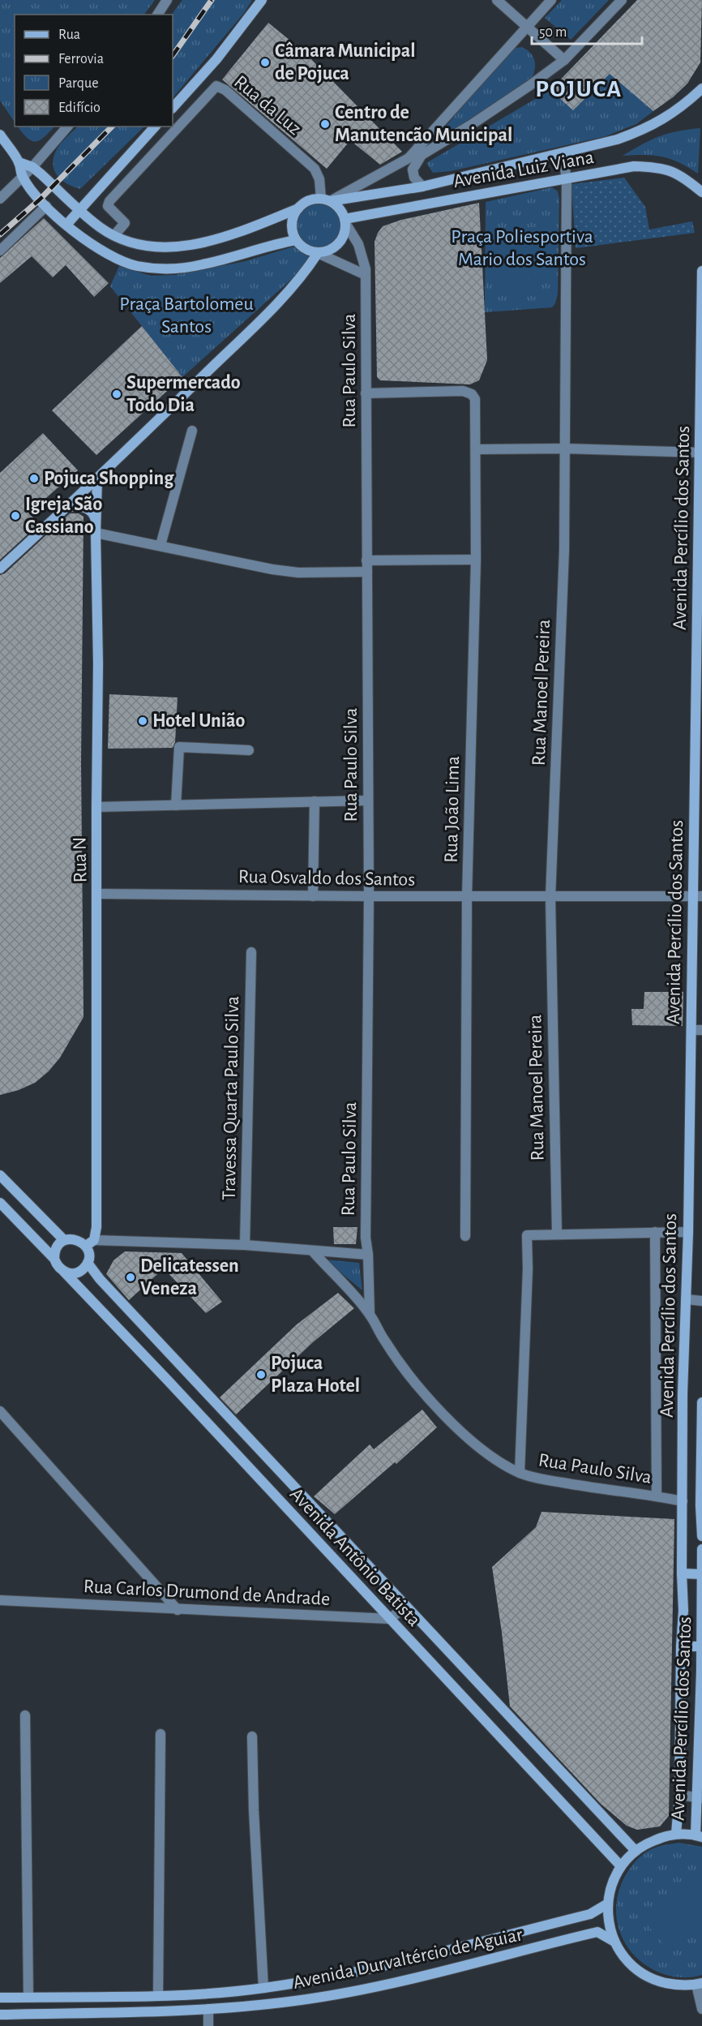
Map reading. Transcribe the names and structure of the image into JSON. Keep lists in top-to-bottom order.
{
  "streets": {
    "street": [
      "Rua da Luz",
      "Avenida Luiz Viana",
      "Rua Paulo Silva",
      "Avenida Percílio dos Santos",
      "Rua Manoel Pereira",
      "Rua João Lima",
      "Rua N",
      "Rua Osvaldo dos Santos",
      "Travessa Quarta Paulo Silva",
      "Avenida Antônio Batista",
      "Rua Carlos Drumond de Andrade",
      "Avenida Durvaltércio de Aguiar"
    ]
  },
  "crossings": [
    ["Rua da Luz", "Avenida Luiz Viana"],
    ["Rua da Luz", "Rua Paulo Silva"],
    ["Avenida Luiz Viana", "Rua Paulo Silva"],
    ["Avenida Luiz Viana", "Rua Manoel Pereira"],
    ["Rua Paulo Silva", "Avenida Percílio dos Santos"],
    ["Rua Paulo Silva", "Rua João Lima"],
    ["Rua Paulo Silva", "Rua Osvaldo dos Santos"],
    ["Avenida Percílio dos Santos", "Rua Osvaldo dos Santos"],
    ["Rua Manoel Pereira", "Rua Osvaldo dos Santos"],
    ["Rua João Lima", "Rua Osvaldo dos Santos"],
    ["Rua N", "Rua Osvaldo dos Santos"],
    ["Rua N", "Avenida Antônio Batista"],
    ["Avenida Antônio Batista", "Rua Carlos Drumond de Andrade"]
  ],
  "districts": ["POJUCA"],
  "parks": ["Praça Poliesportiva Mario dos Santos", "Praça Bartolomeu Santos"],
  "places": [
    "Câmara Municipal de Pojuca",
    "Centro de Manutencão Municipal",
    "Supermercado Todo Dia",
    "Pojuca Shopping",
    "Igreja São Cassiano",
    "Hotel União",
    "Delicatessen Veneza",
    "Pojuca Plaza Hotel"
  ],
  "legend": [
    "Rua",
    "Ferrovia",
    "Parque",
    "Edifício"
  ],
  "scale_bar": "50 m"
}
